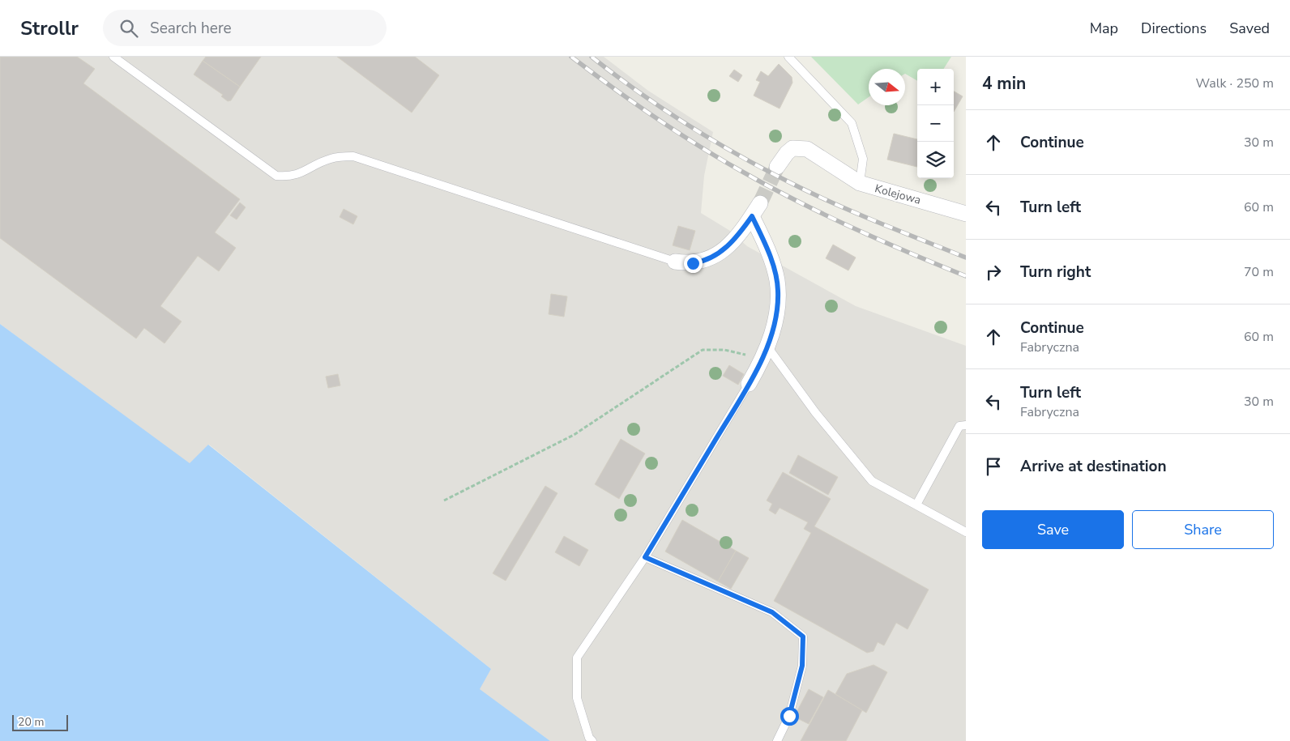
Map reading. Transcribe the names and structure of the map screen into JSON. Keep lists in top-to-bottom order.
{
  "streets": {
    "street": ["Kolejowa"]
  },
  "scale_bar": "20 m",
  "north": "right",
  "page": {
    "header": "Strollr",
    "search": "Search here",
    "nav": ["Map", "Directions", "Saved"],
    "heading": ["4 min", "Walk · 250 m"],
    "map_buttons": ["+", "−"],
    "list": [
      ["Continue", "30 m"],
      ["Turn left", "60 m"],
      ["Turn right", "70 m"],
      ["Continue", "Fabryczna", "60 m"],
      ["Turn left", "Fabryczna", "30 m"],
      "Arrive at destination"
    ],
    "buttons": ["Save", "Share"],
    "scale": "20 m"
  }
}
